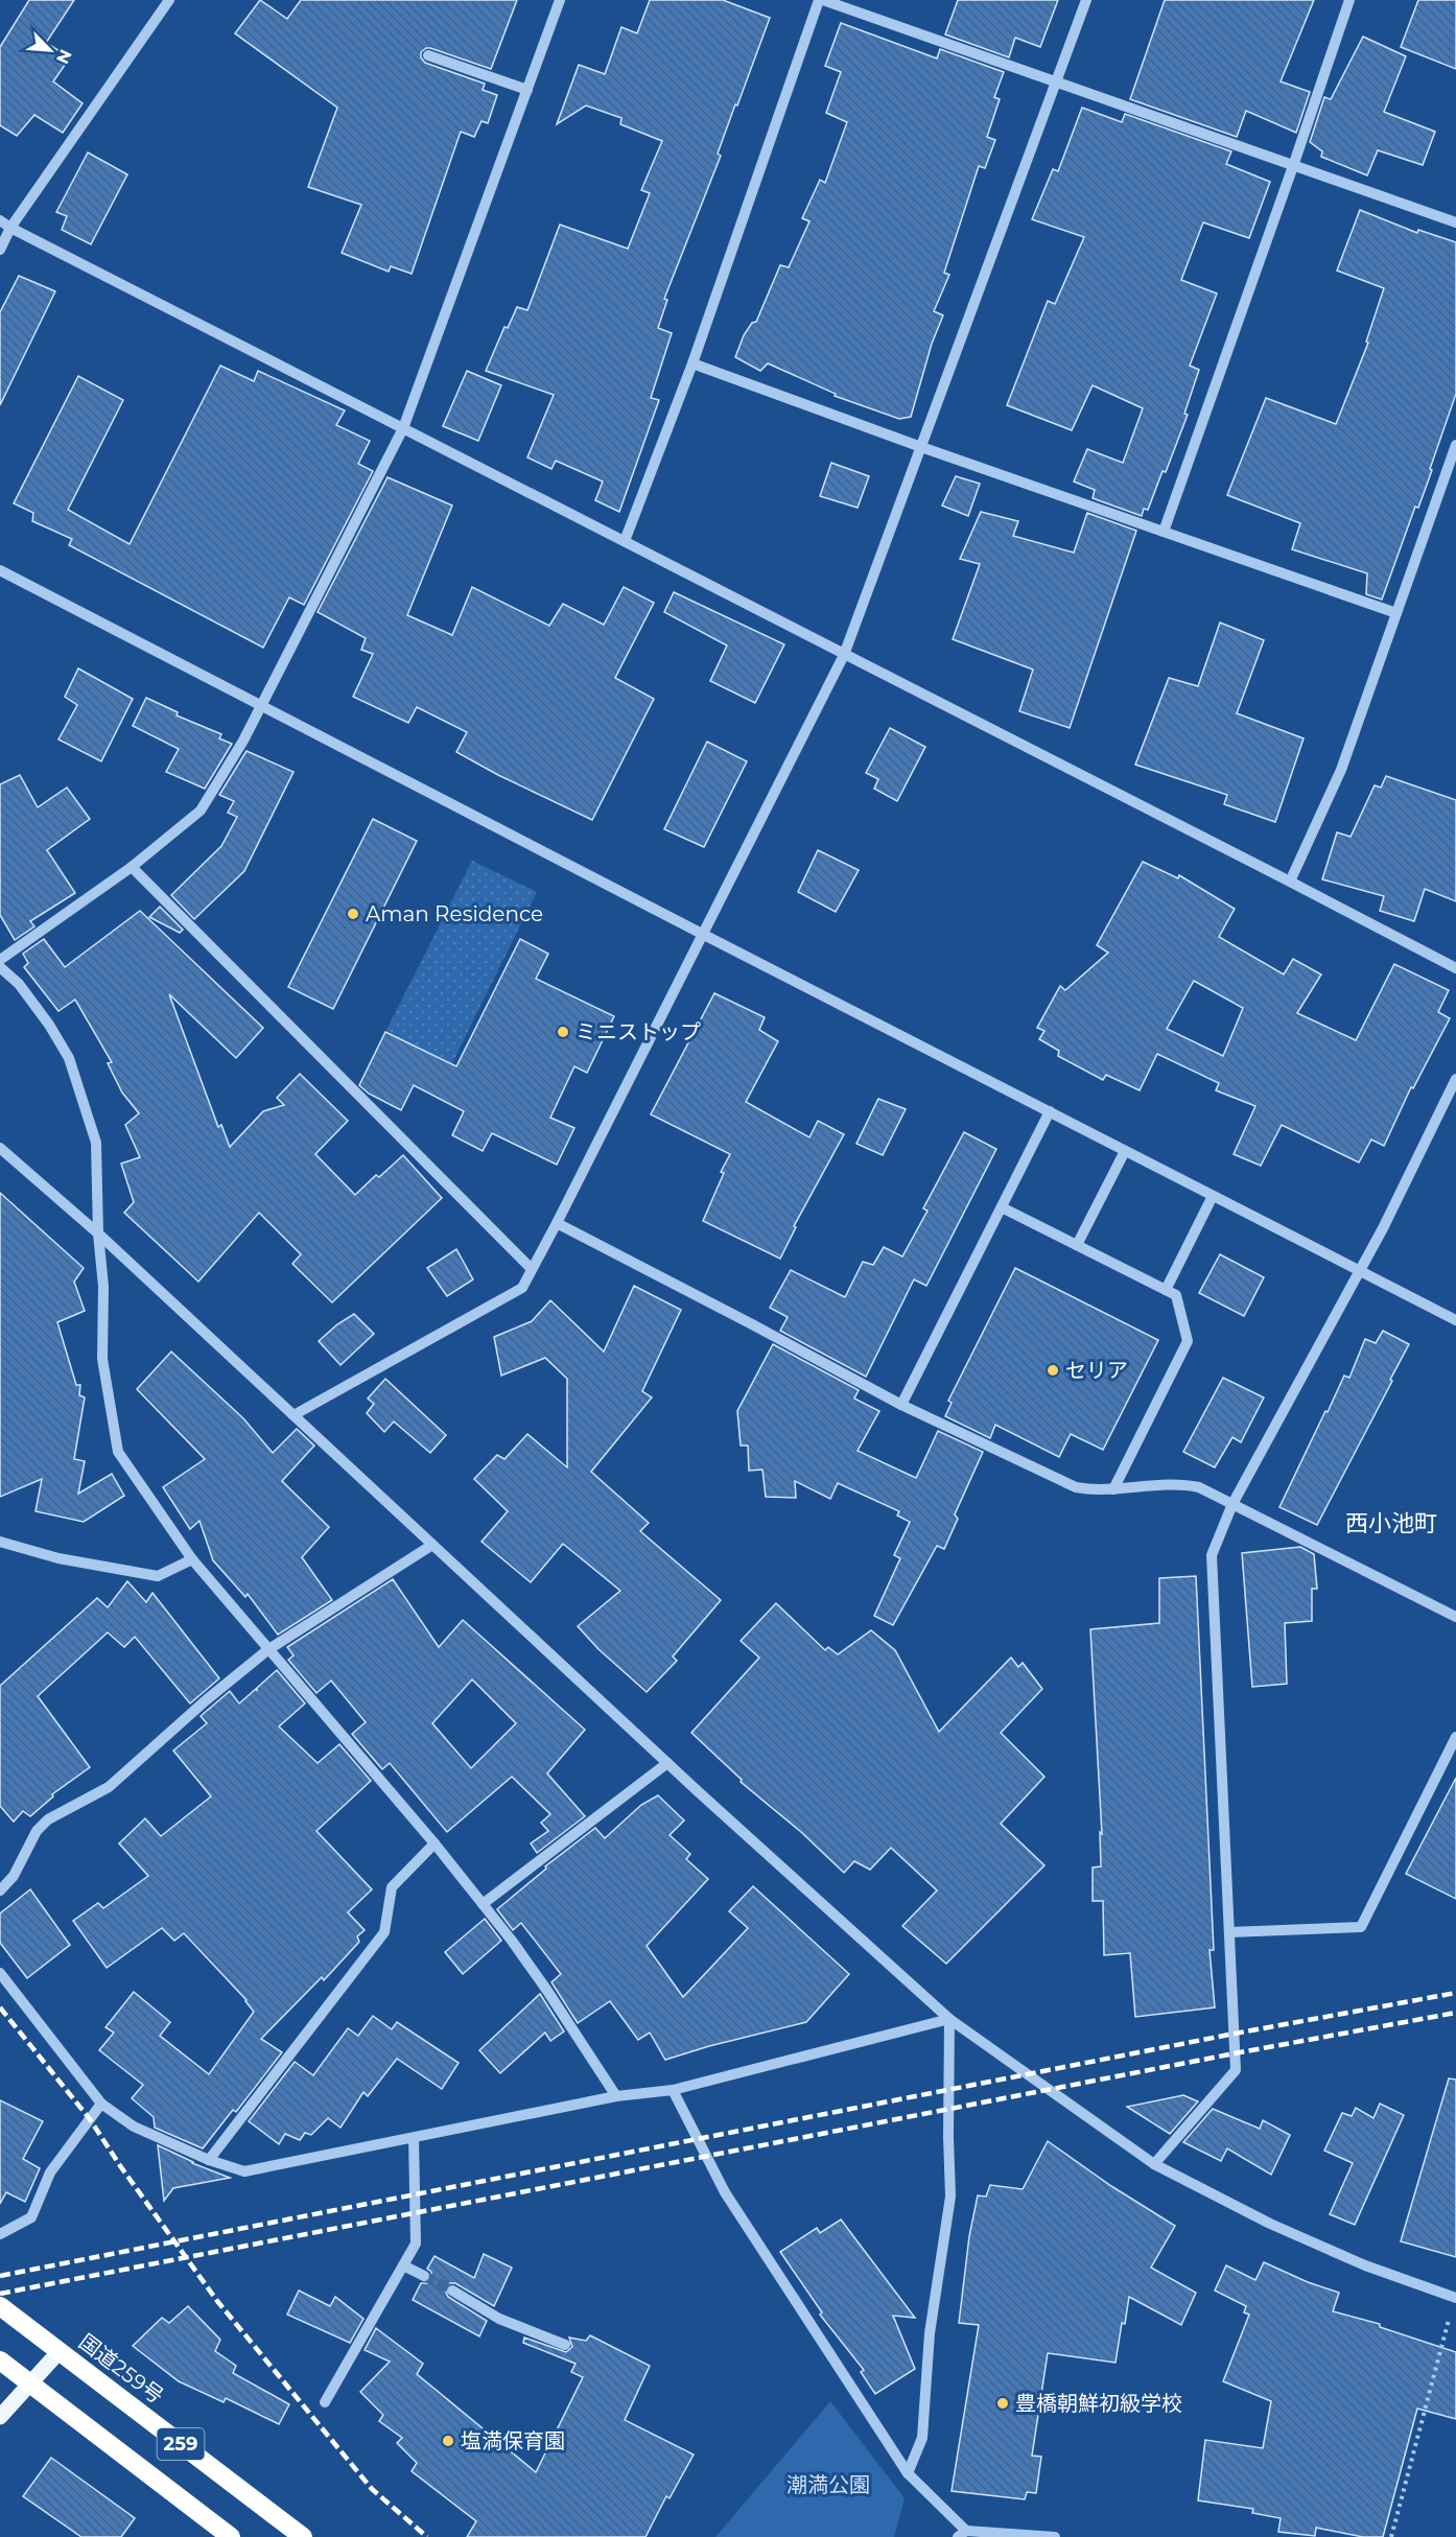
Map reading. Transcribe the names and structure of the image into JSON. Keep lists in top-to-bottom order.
{
  "streets": {
    "highway": ["国道259号", "259"]
  },
  "districts": ["西小池町"],
  "parks": ["潮満公園"],
  "places": [
    "Aman Residence",
    "ミニストップ",
    "セリア",
    "豊橋朝鮮初級学校",
    "塩満保育園"
  ],
  "north": "bottom right"
}
